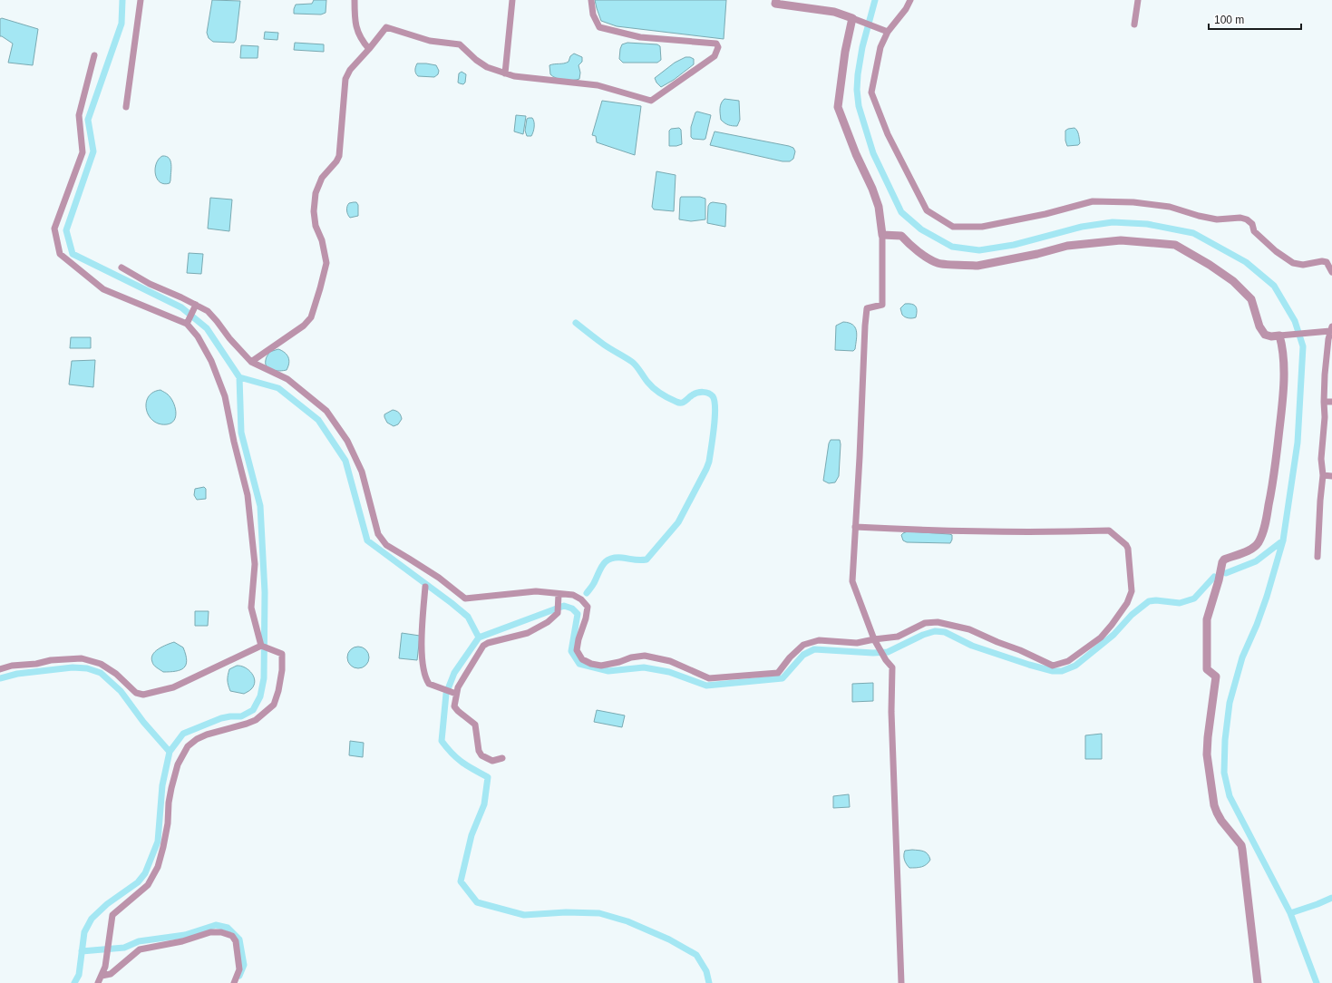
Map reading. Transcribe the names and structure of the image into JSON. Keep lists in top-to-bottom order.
{
  "scale_bar": "100 m"
}
